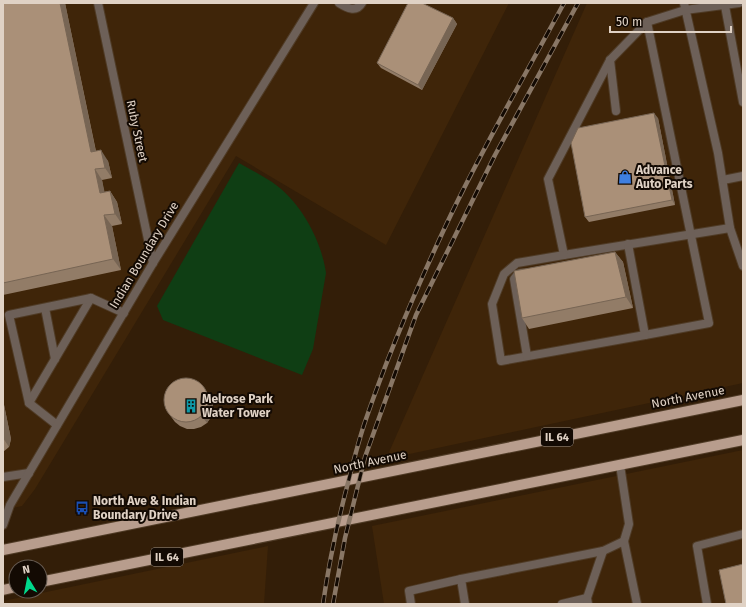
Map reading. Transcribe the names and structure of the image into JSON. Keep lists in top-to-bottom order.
{
  "streets": {
    "main road": ["North Avenue", "IL 64"],
    "street": ["Ruby Street", "Indian Boundary Drive"]
  },
  "crossings": [
    ["Ruby Street", "Indian Boundary Drive"]
  ],
  "places": {
    "shop": ["Advance Auto Parts"],
    "building": ["Melrose Park Water Tower"],
    "bus stop": ["North Ave & Indian Boundary Drive"]
  },
  "scale_bar": "50 m",
  "north": "top"
}
